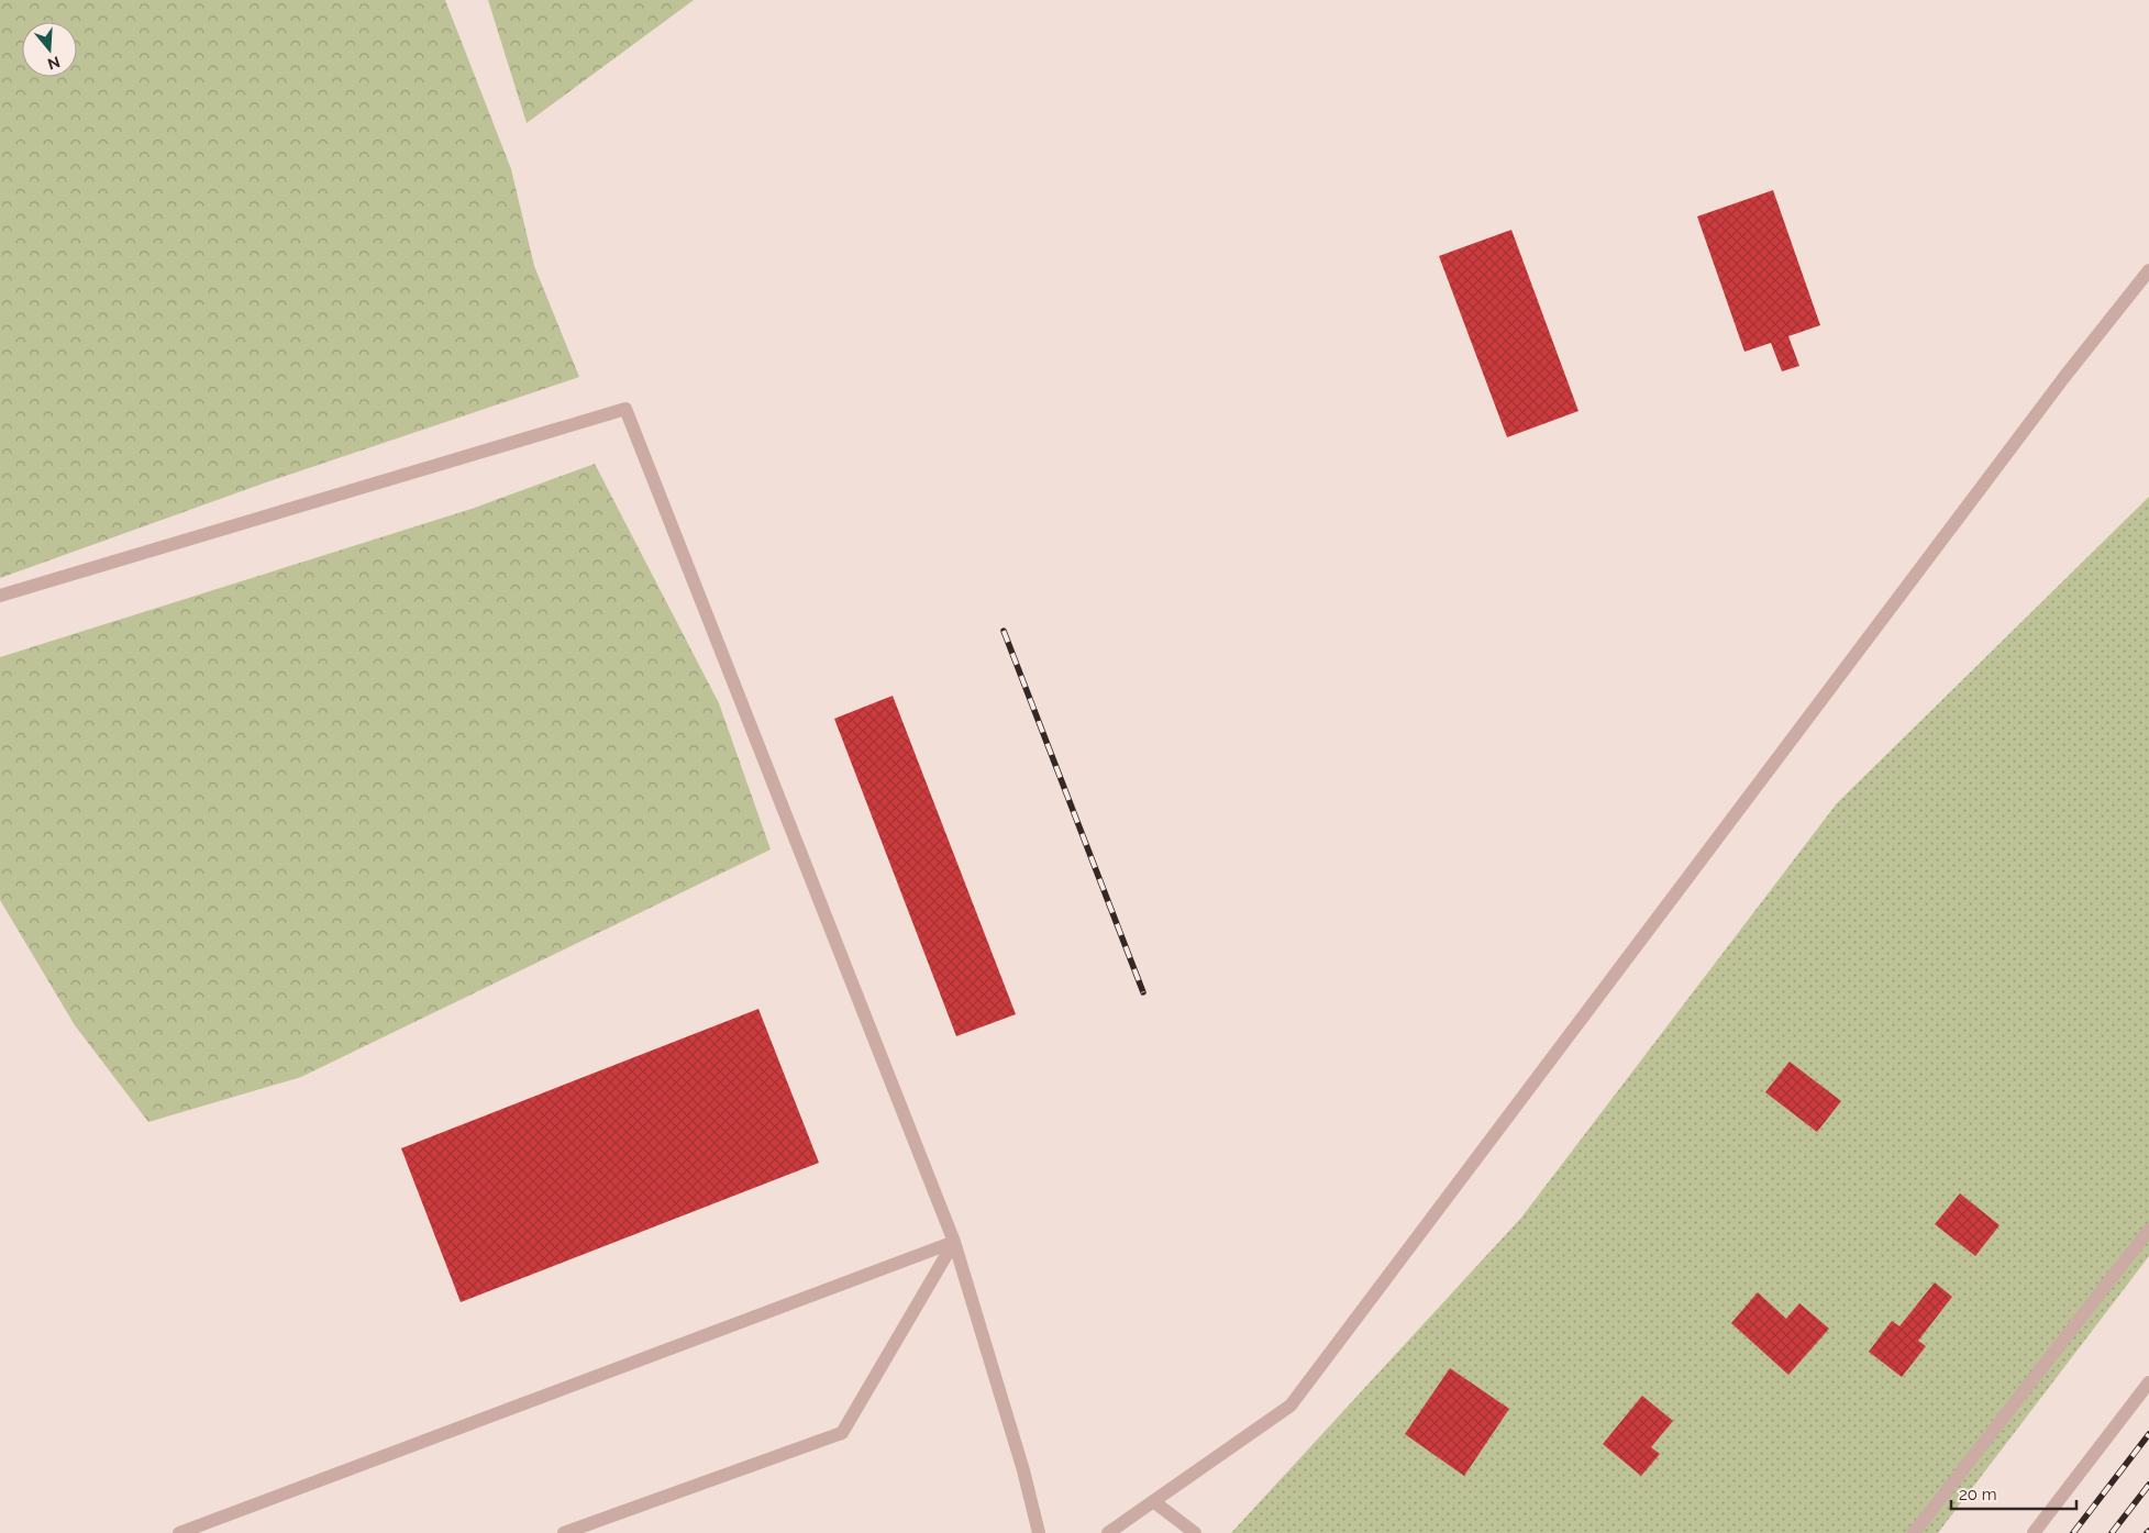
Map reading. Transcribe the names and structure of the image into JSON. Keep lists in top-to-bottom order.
{
  "scale_bar": "20 m",
  "north": "bottom"
}
